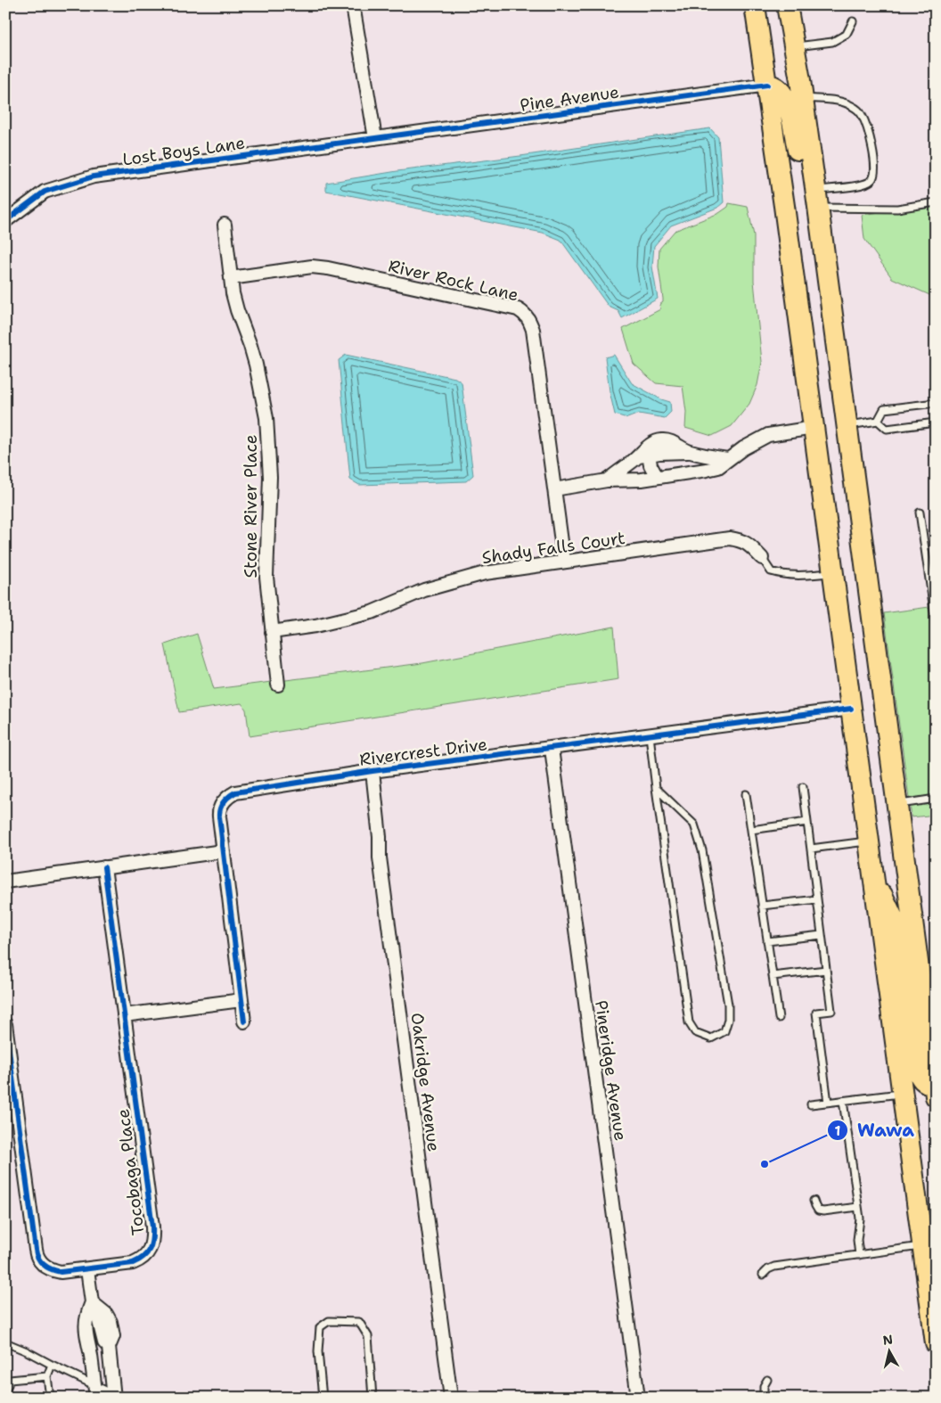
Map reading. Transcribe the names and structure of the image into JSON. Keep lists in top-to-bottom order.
{
  "streets": {
    "street": [
      "Pine Avenue",
      "Lost Boys Lane",
      "River Rock Lane",
      "Stone River Place",
      "Shady Falls Court",
      "Rivercrest Drive",
      "Pineridge Avenue",
      "Oakridge Avenue",
      "Tocobaga Place"
    ]
  },
  "crossings": [
    ["Pine Avenue", "Lost Boys Lane"],
    ["River Rock Lane", "Stone River Place"],
    ["River Rock Lane", "Shady Falls Court"],
    ["Stone River Place", "Shady Falls Court"],
    ["Rivercrest Drive", "Pineridge Avenue"],
    ["Rivercrest Drive", "Oakridge Avenue"]
  ],
  "places": ["Wawa"],
  "north": "top"
}
